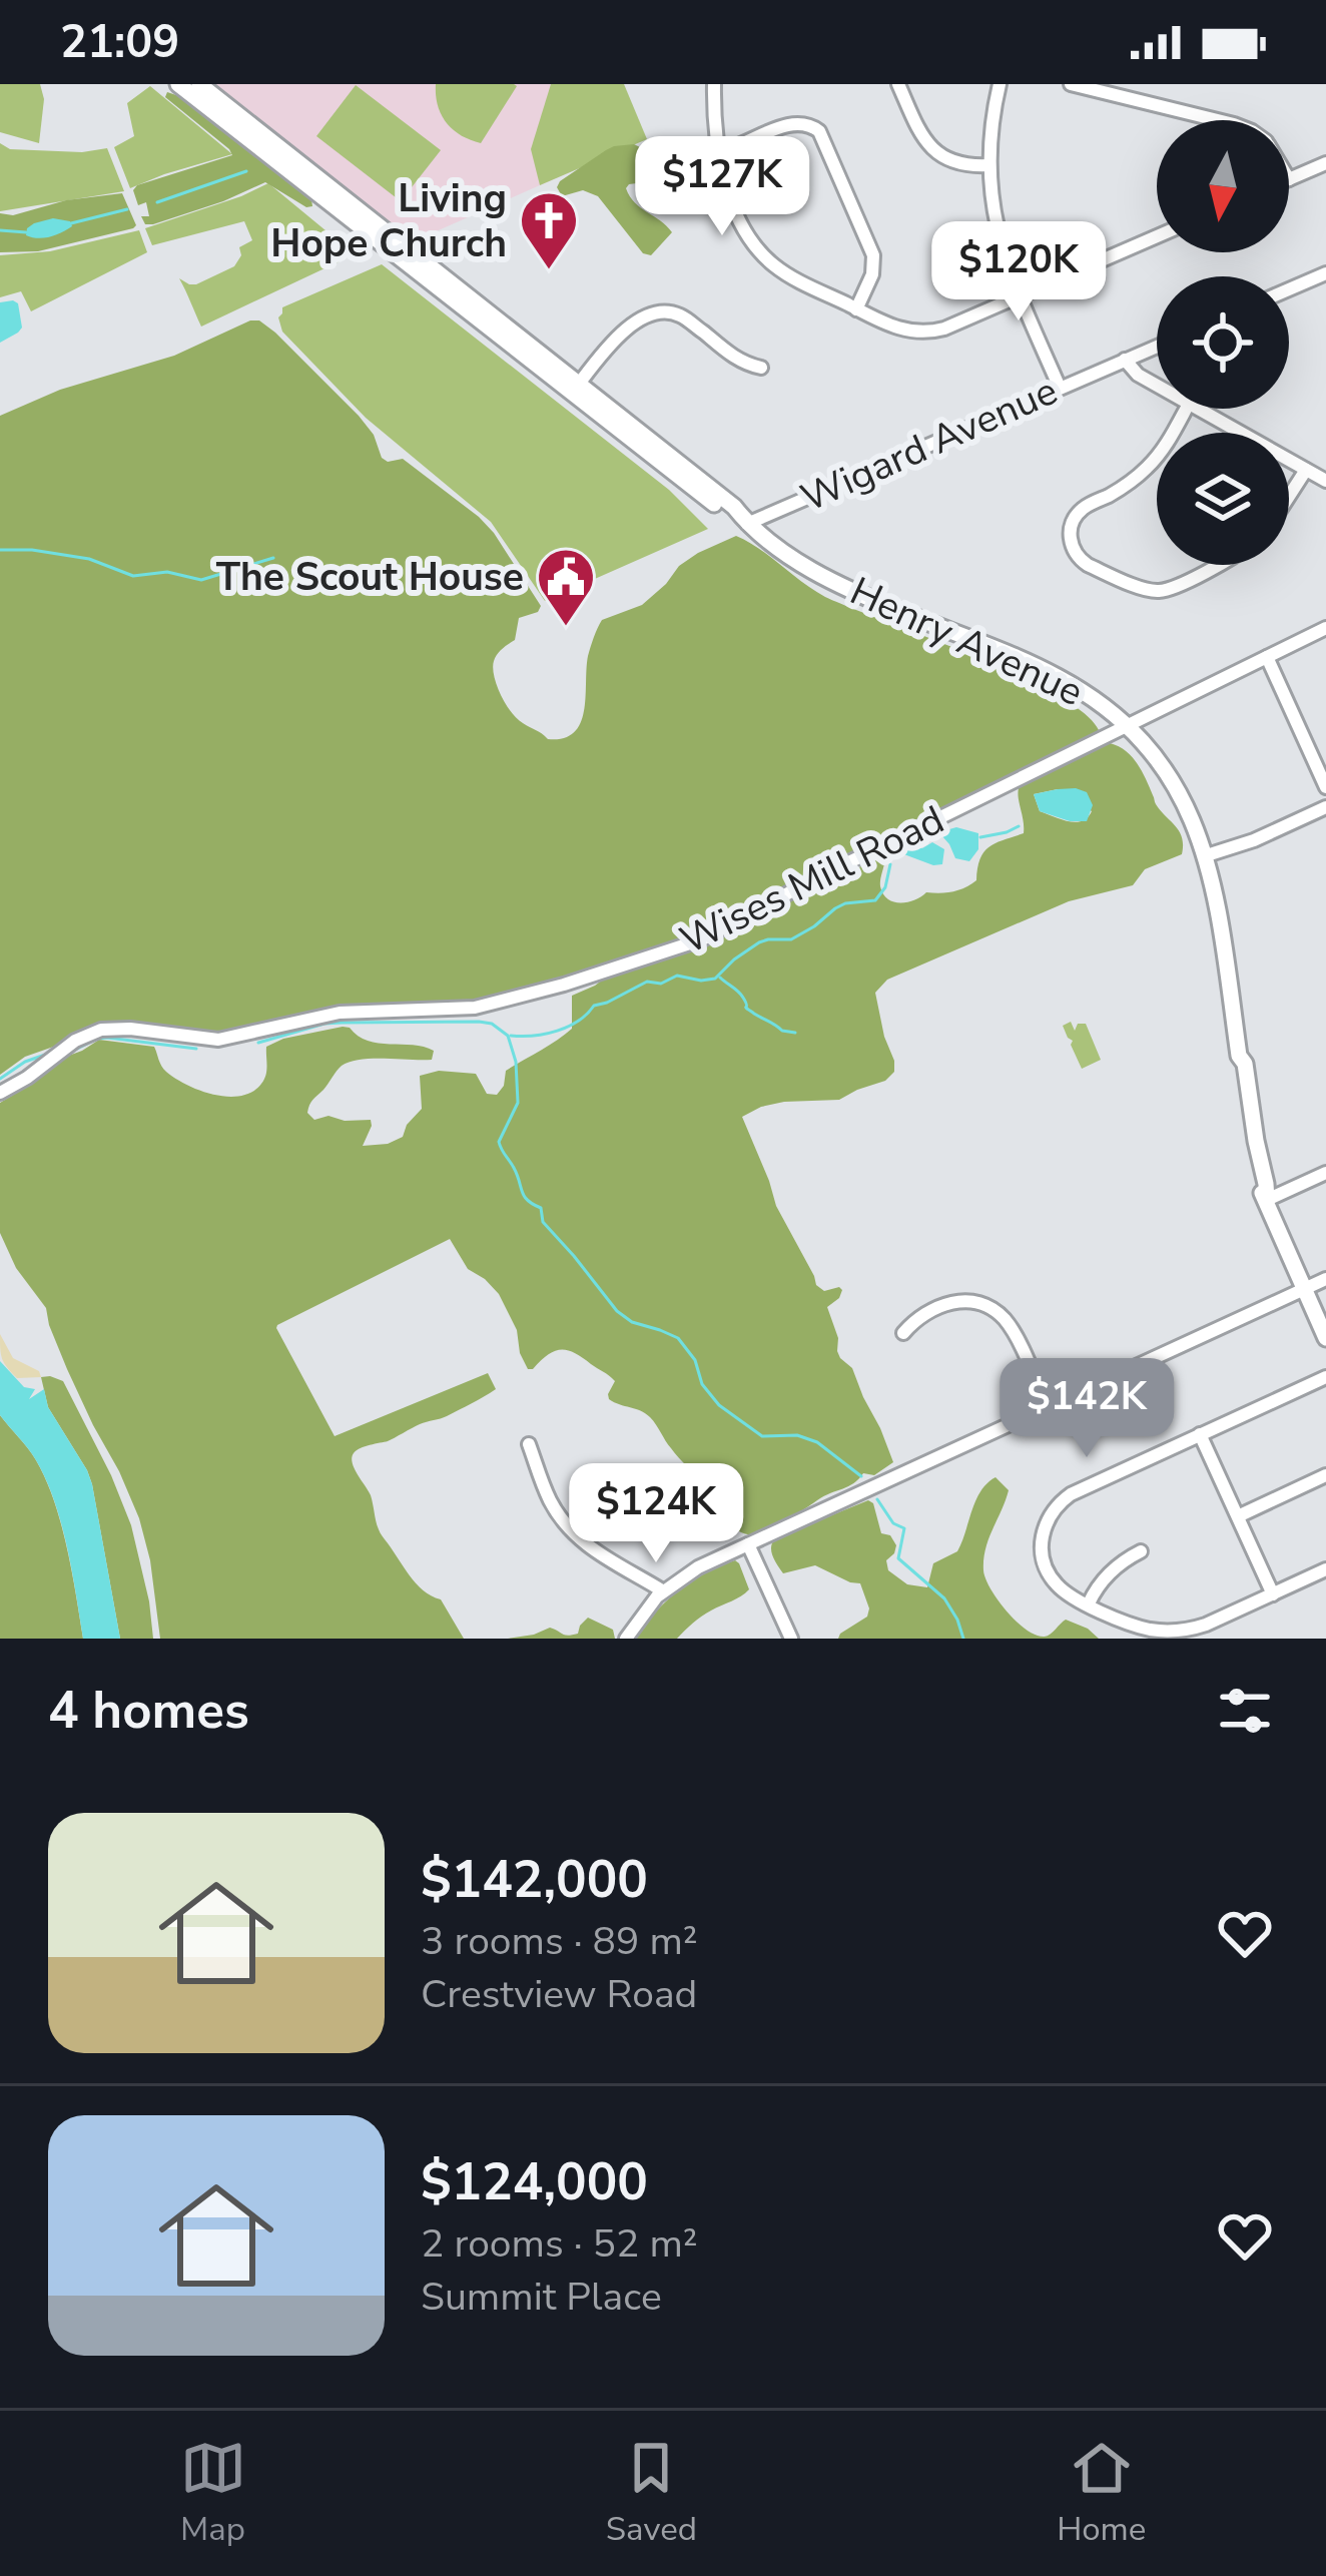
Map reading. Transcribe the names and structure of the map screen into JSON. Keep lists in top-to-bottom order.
{
  "streets": {
    "main road": ["Henry Avenue"],
    "street": ["Wigard Avenue", "Wises Mill Road"]
  },
  "crossings": [
    ["Wigard Avenue", "Henry Avenue"],
    ["Henry Avenue", "Wises Mill Road"]
  ],
  "places": {
    "church": ["Living Hope Church"],
    "public building": ["The Scout House"]
  },
  "north": "bottom",
  "page": {
    "status": "21:09",
    "price": [
      "$127K",
      "$120K",
      "$142K",
      "$124K"
    ],
    "heading": "4 homes",
    "list": [
      {
        "name": "$142,000",
        "note": "3 rooms · 89 m² · Crestview Road"
      },
      {
        "name": "$124,000",
        "note": "2 rooms · 52 m² · Summit Place"
      }
    ],
    "tabs": ["Map", "Saved", "Home"]
  }
}
